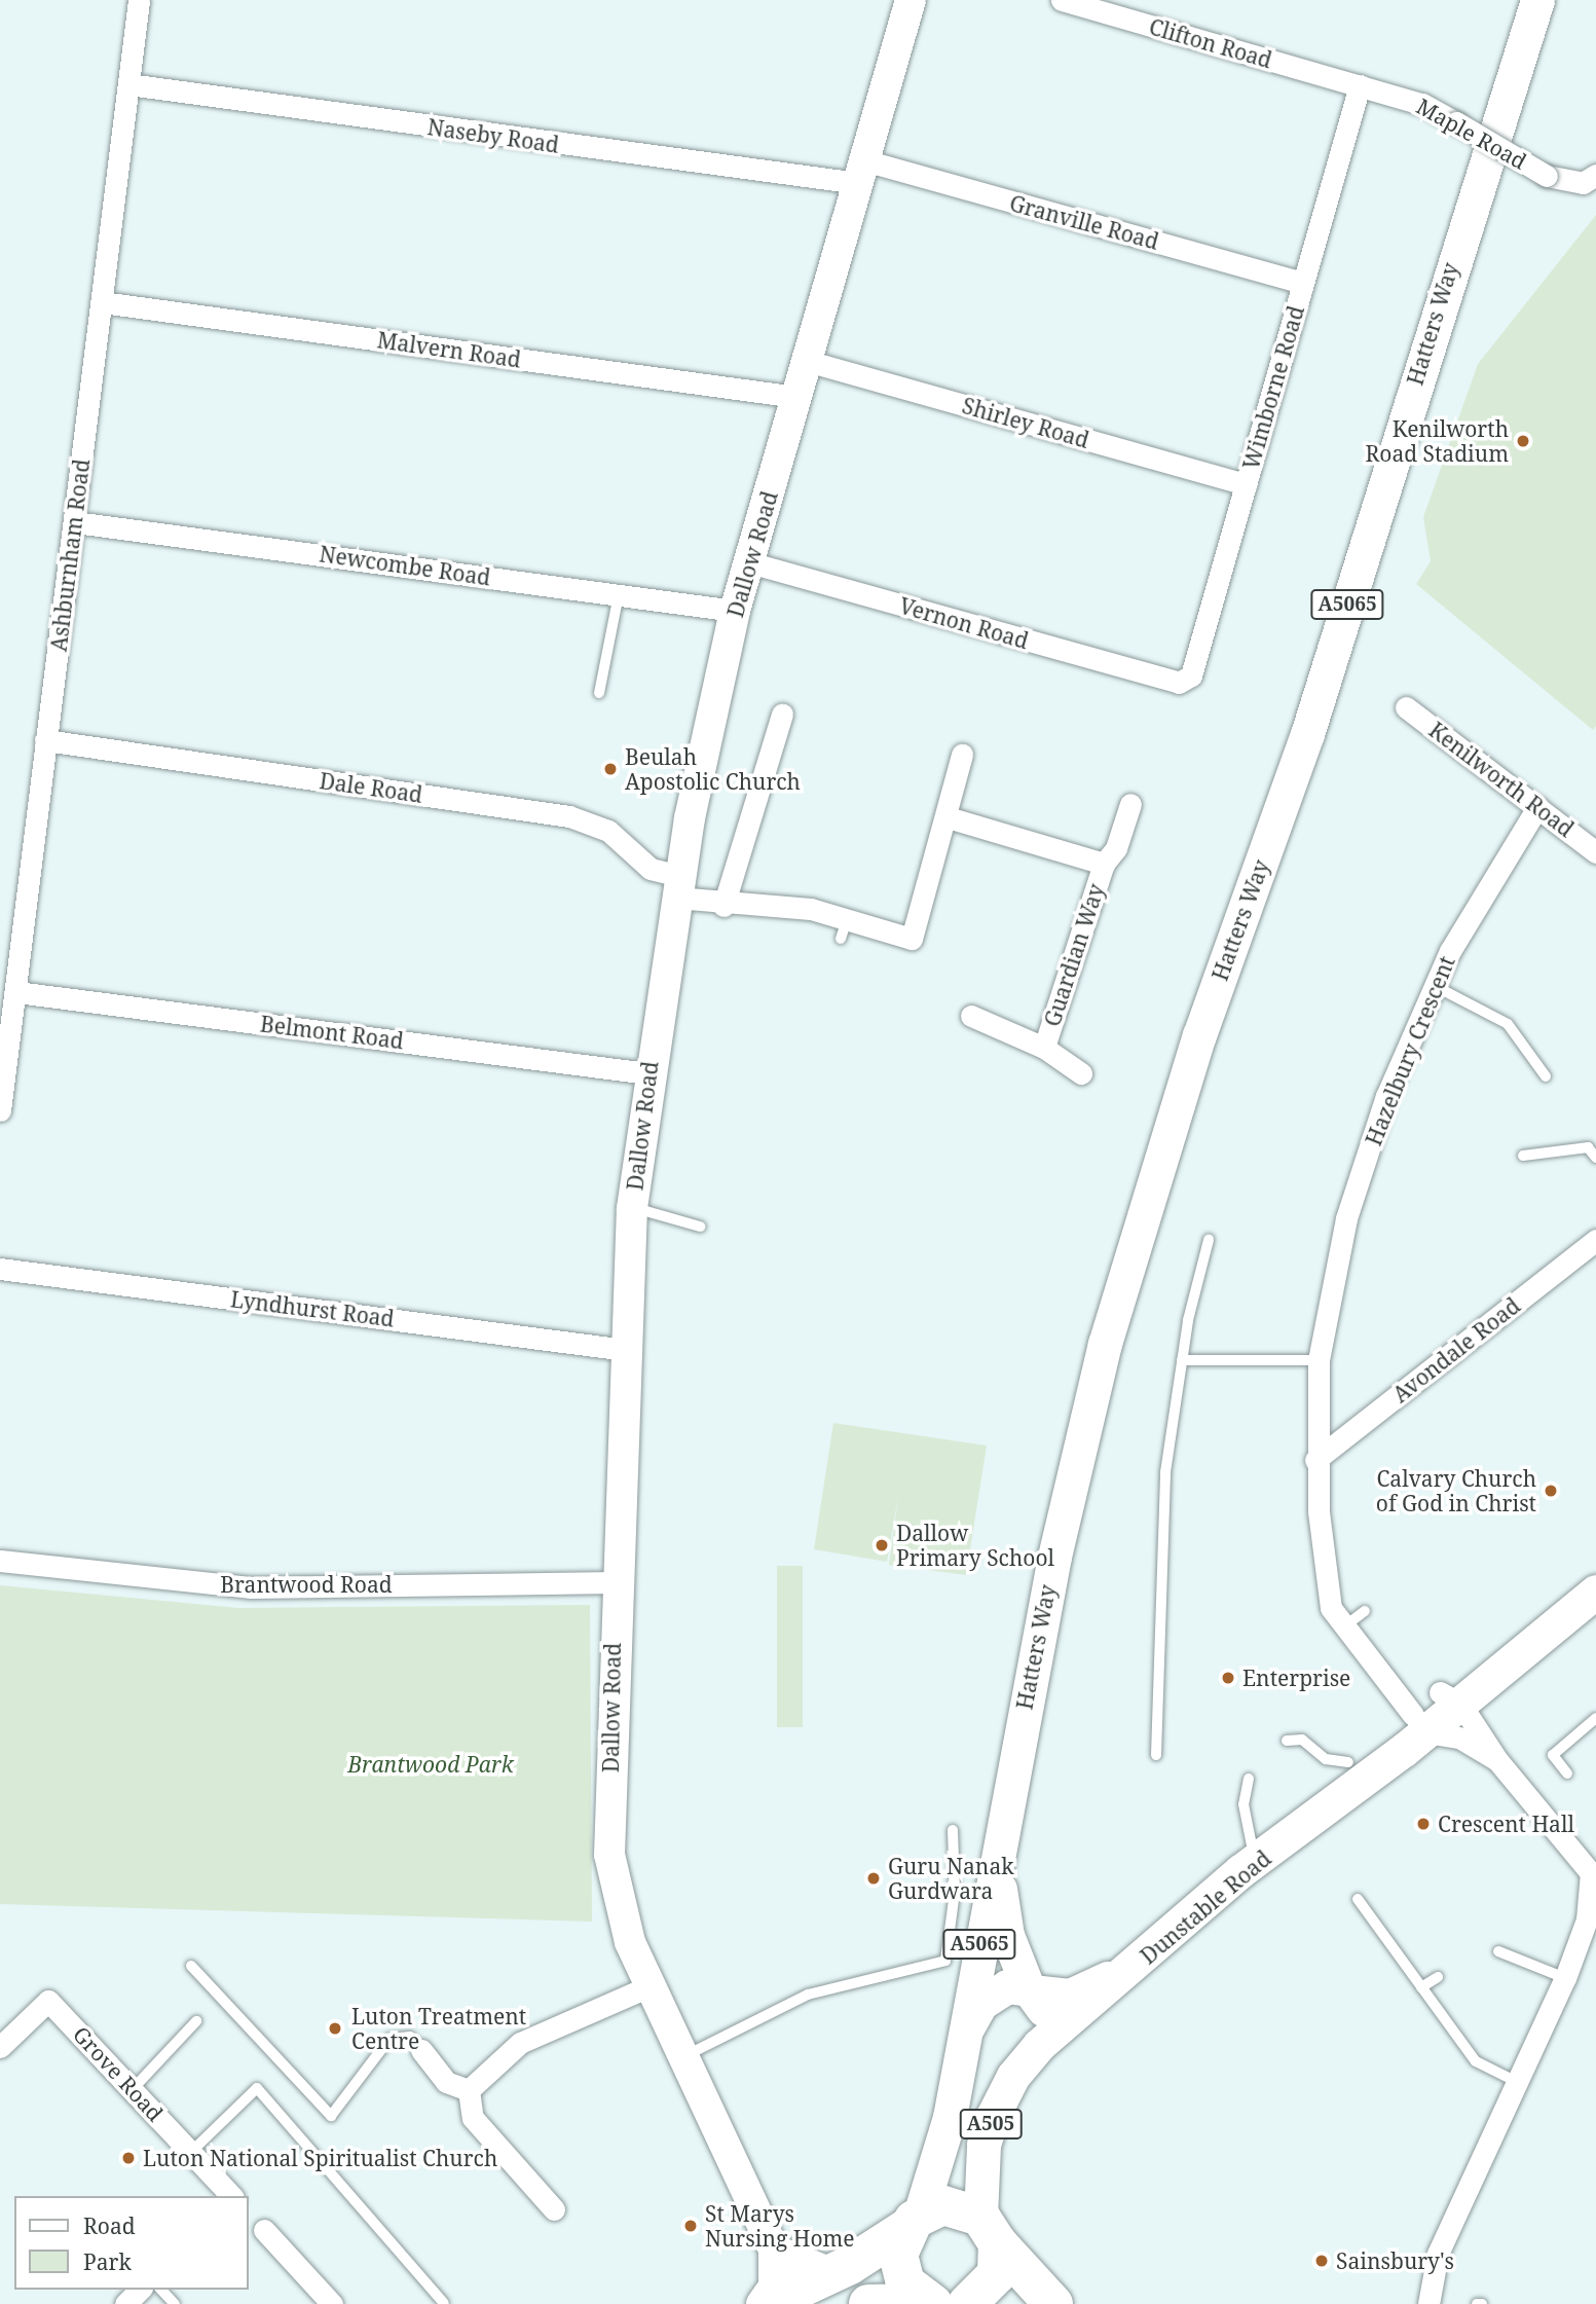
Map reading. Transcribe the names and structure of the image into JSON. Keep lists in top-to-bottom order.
{
  "streets": {
    "main road": [
      "Hatters Way",
      "A5065",
      "Dunstable Road",
      "A505"
    ],
    "street": [
      "Clifton Road",
      "Maple Road",
      "Naseby Road",
      "Granville Road",
      "Malvern Road",
      "Wimborne Road",
      "Shirley Road",
      "Dallow Road",
      "Ashburnham Road",
      "Newcombe Road",
      "Vernon Road",
      "Kenilworth Road",
      "Dale Road",
      "Guardian Way",
      "Belmont Road",
      "Hazelbury Crescent",
      "Lyndhurst Road",
      "Avondale Road",
      "Brantwood Road",
      "Grove Road"
    ]
  },
  "crossings": [
    ["Clifton Road", "Maple Road"],
    ["Clifton Road", "Wimborne Road"],
    ["Maple Road", "Wimborne Road"],
    ["Naseby Road", "Granville Road"],
    ["Naseby Road", "Dallow Road"],
    ["Naseby Road", "Ashburnham Road"],
    ["Granville Road", "Wimborne Road"],
    ["Granville Road", "Dallow Road"],
    ["Hatters Way", "Dunstable Road"],
    ["Hatters Way", "A505"],
    ["Malvern Road", "Dallow Road"],
    ["Malvern Road", "Ashburnham Road"],
    ["Wimborne Road", "Shirley Road"],
    ["Wimborne Road", "Vernon Road"],
    ["Shirley Road", "Dallow Road"],
    ["Dallow Road", "Newcombe Road"],
    ["Dallow Road", "Vernon Road"],
    ["Dallow Road", "Dale Road"],
    ["Dallow Road", "Belmont Road"],
    ["Dallow Road", "Lyndhurst Road"],
    ["Dallow Road", "Brantwood Road"],
    ["Ashburnham Road", "Newcombe Road"],
    ["Ashburnham Road", "Dale Road"],
    ["Ashburnham Road", "Belmont Road"],
    ["Kenilworth Road", "Hazelbury Crescent"],
    ["Hazelbury Crescent", "Avondale Road"],
    ["Hazelbury Crescent", "Dunstable Road"],
    ["Dunstable Road", "A505"]
  ],
  "parks": ["Brantwood Park"],
  "places": [
    "Kenilworth Road Stadium",
    "Beulah Apostolic Church",
    "Calvary Church of God in Christ",
    "Dallow Primary School",
    "Enterprise",
    "Crescent Hall",
    "Guru Nanak Gurdwara",
    "Luton Treatment Centre",
    "Luton National Spiritualist Church",
    "St Marys Nursing Home",
    "Sainsbury's"
  ],
  "legend": ["Road", "Park"]
}
